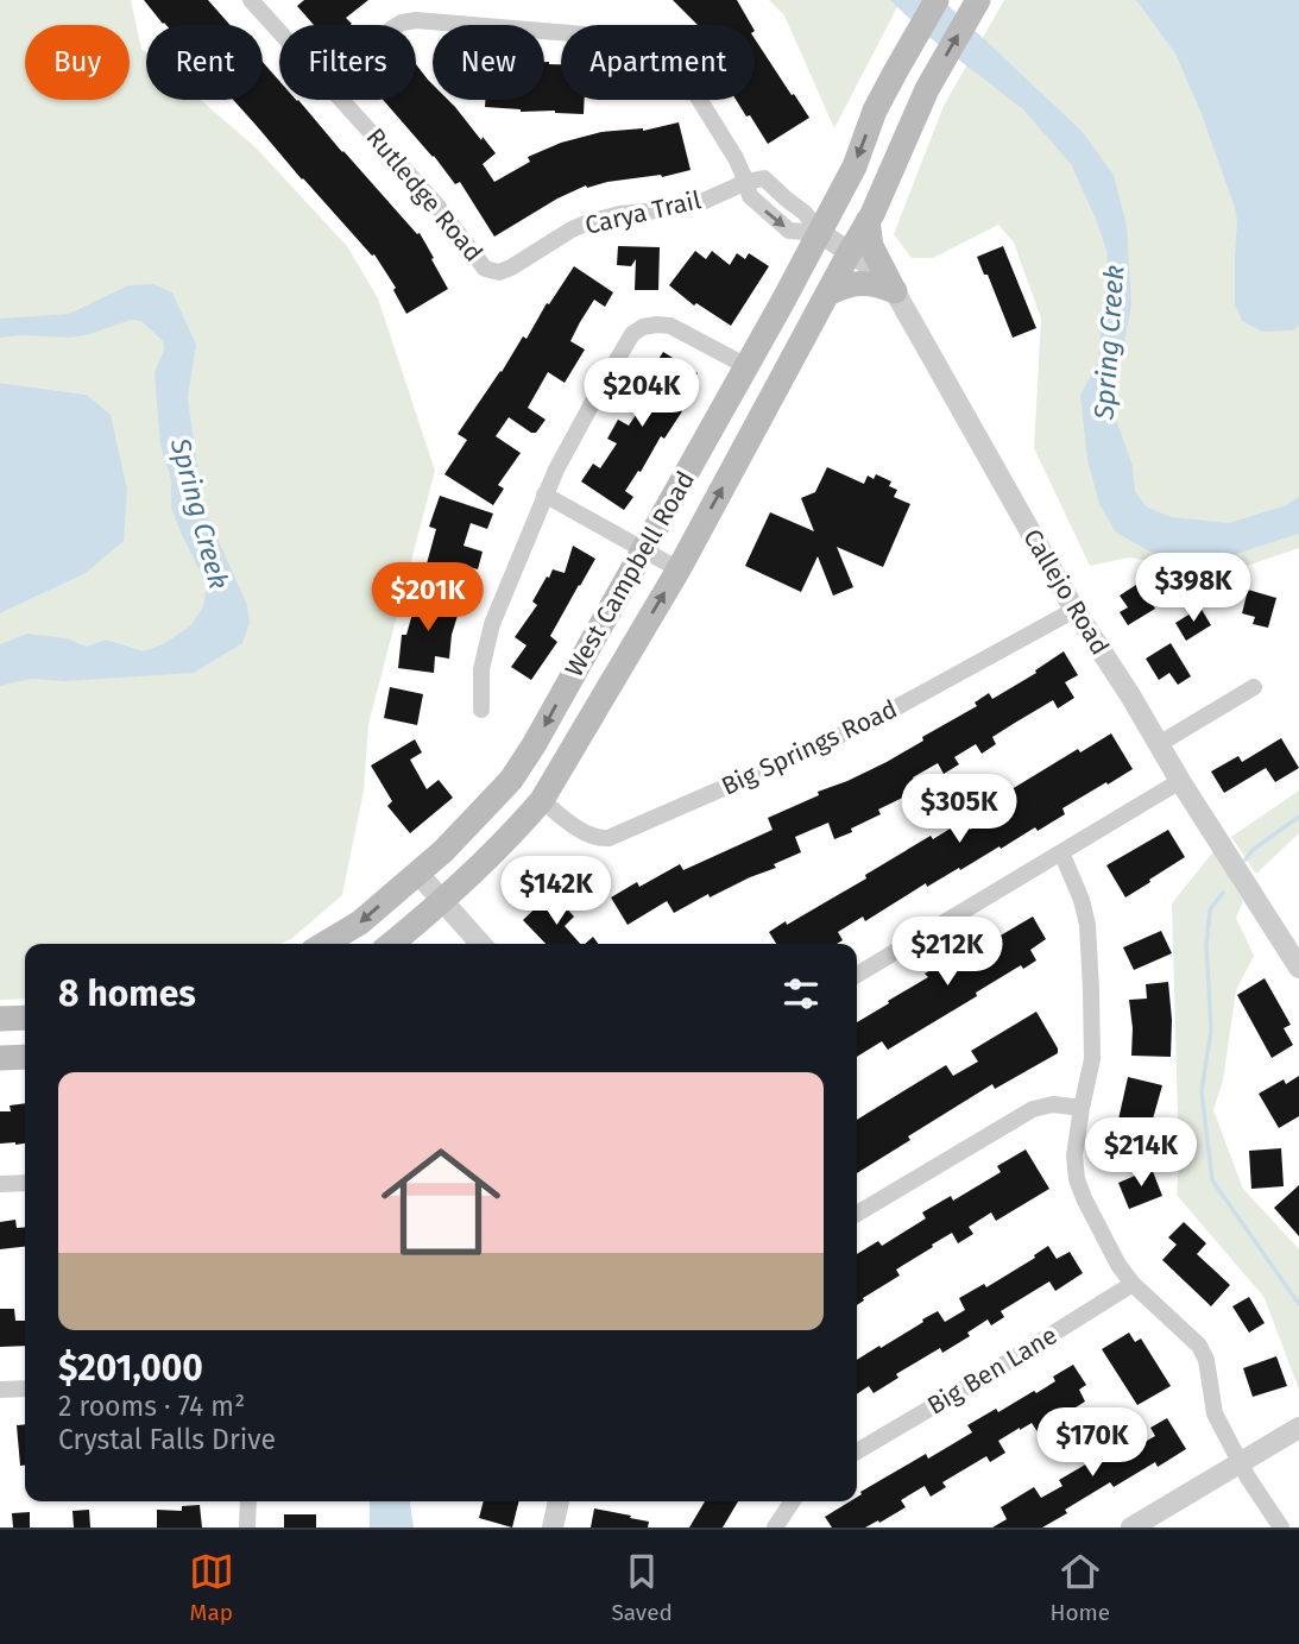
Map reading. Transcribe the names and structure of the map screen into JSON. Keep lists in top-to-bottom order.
{
  "streets": {
    "main road": ["West Campbell Road"],
    "street": [
      "Rutledge Road",
      "Carya Trail",
      "Callejo Road",
      "Big Springs Road",
      "Big Ben Lane"
    ]
  },
  "crossings": [
    ["Rutledge Road", "Carya Trail"],
    ["Carya Trail", "Callejo Road"],
    ["West Campbell Road", "Callejo Road"],
    ["West Campbell Road", "Big Springs Road"],
    ["Callejo Road", "Big Springs Road"]
  ],
  "water": ["Spring Creek"],
  "page": {
    "chip": [
      "Buy",
      "Rent",
      "Filters",
      "New",
      "Apartment"
    ],
    "price": [
      "$204K",
      "$398K",
      "$201K",
      "$305K",
      "$142K",
      "$212K",
      "$214K",
      "$170K"
    ],
    "heading": "8 homes",
    "list": [
      {
        "name": "$201,000",
        "note": "2 rooms · 74 m² · Crystal Falls Drive"
      }
    ],
    "tabs": ["Map", "Saved", "Home"]
  }
}
